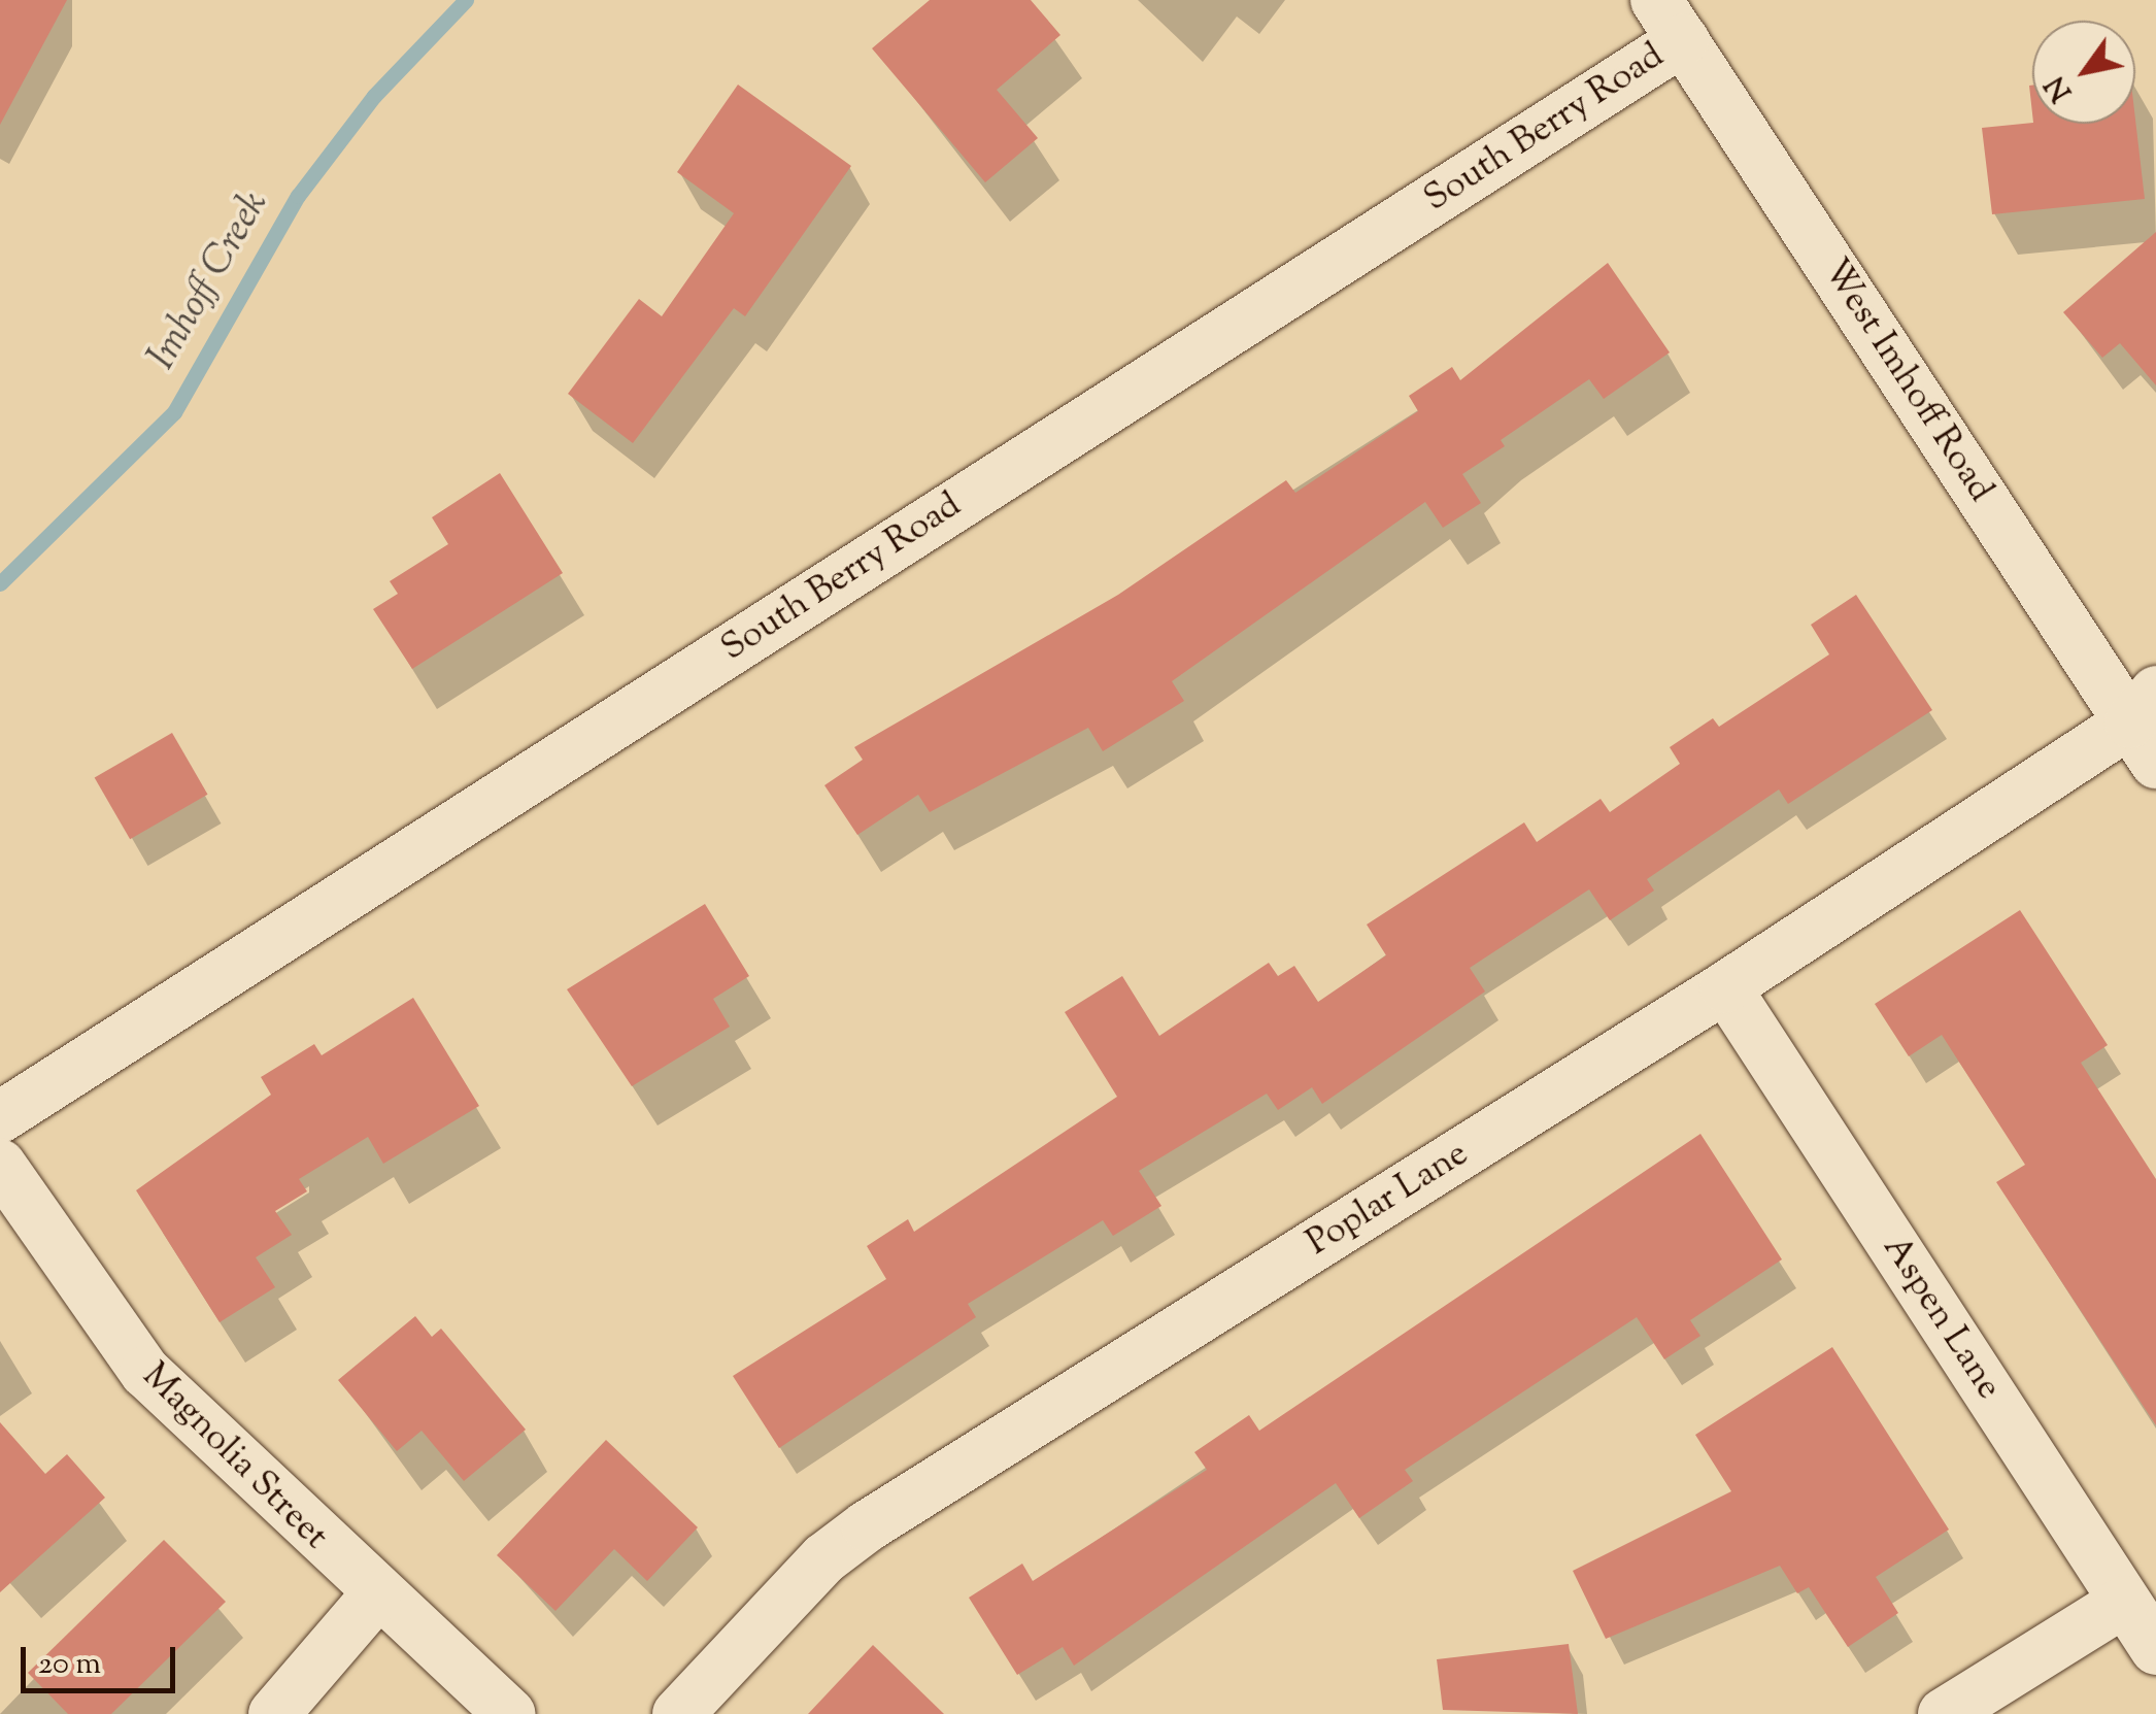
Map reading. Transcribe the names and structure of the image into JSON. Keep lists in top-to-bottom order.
{
  "streets": {
    "street": [
      "South Berry Road",
      "West Imhoff Road",
      "Poplar Lane",
      "Aspen Lane",
      "Magnolia Street"
    ]
  },
  "crossings": [
    ["South Berry Road", "West Imhoff Road"],
    ["West Imhoff Road", "Poplar Lane"],
    ["Poplar Lane", "Aspen Lane"]
  ],
  "water": ["Imhoff Creek"],
  "scale_bar": "20 m",
  "north": "bottom left"
}
